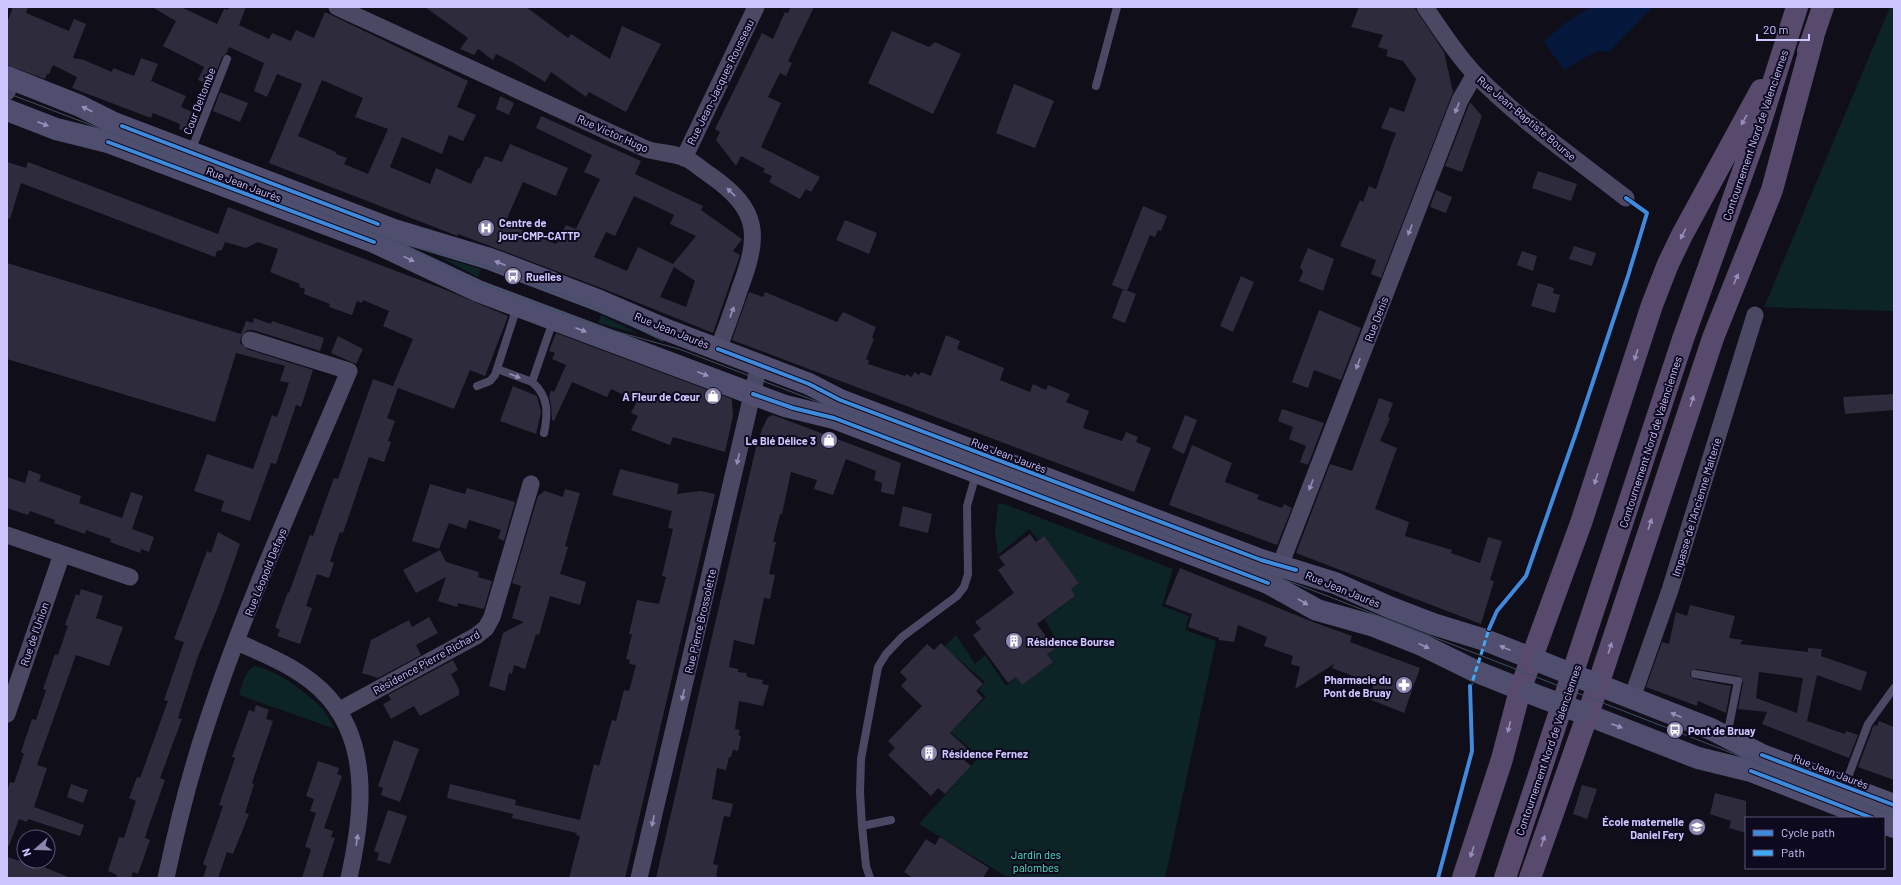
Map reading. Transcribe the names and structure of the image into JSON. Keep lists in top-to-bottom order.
{
  "streets": {
    "main road": ["Contournement Nord de Valenciennes", "Rue Jean Jaurès"],
    "street": [
      "Rue Jean-Jacques Rousseau",
      "Rue Jean-Baptiste Bourse",
      "Rue Victor Hugo",
      "Rue Denis",
      "Impasse de l'Ancienne Malterie",
      "Rue Léopold Defays",
      "Rue Pierre Brossolette",
      "Rue de l'Union",
      "Résidence Pierre Richard"
    ],
    "lane": ["Cour Deltombe"]
  },
  "crossings": [
    ["Rue Jean-Jacques Rousseau", "Rue Victor Hugo"],
    ["Cour Deltombe", "Rue Jean Jaurès"],
    ["Rue Jean-Baptiste Bourse", "Rue Denis"],
    ["Rue Victor Hugo", "Rue Jean Jaurès"],
    ["Rue Jean Jaurès", "Rue Denis"],
    ["Rue Jean Jaurès", "Impasse de l'Ancienne Malterie"],
    ["Rue Jean Jaurès", "Rue Pierre Brossolette"]
  ],
  "one_way": ["Rue Denis", "Rue Pierre Brossolette"],
  "parks": ["Jardin des palombes"],
  "places": {
    "hospital": ["Centre de jour-CMP-CATTP"],
    "bus stop": ["Ruelles", "Pont de Bruay"],
    "shop": ["A Fleur de Cœur", "Le Blé Délice 3"],
    "building": ["Résidence Bourse", "Résidence Fernez"],
    "pharmacy": ["Pharmacie du Pont de Bruay"],
    "school or university": ["École maternelle Daniel Fery"]
  },
  "legend": ["Cycle path", "Path"],
  "scale_bar": "20 m",
  "north": "left"
}
